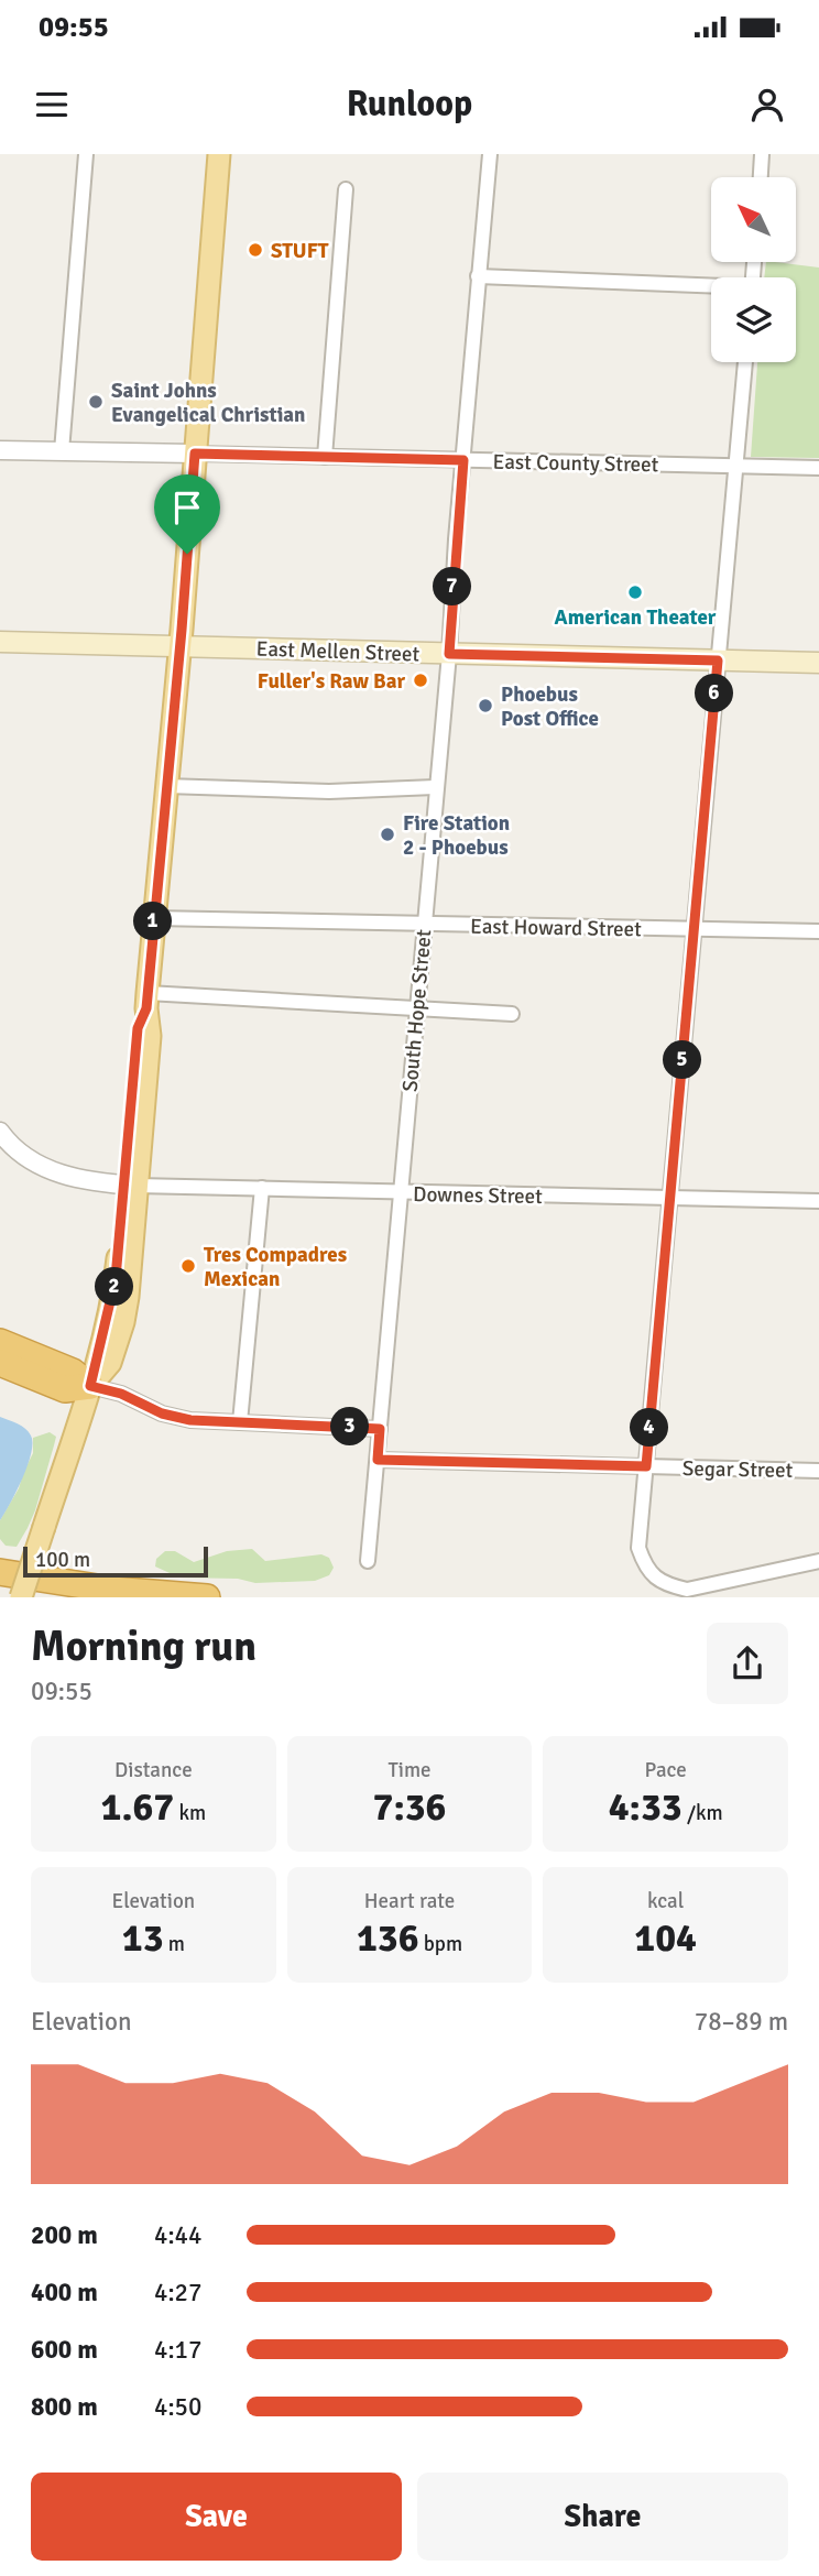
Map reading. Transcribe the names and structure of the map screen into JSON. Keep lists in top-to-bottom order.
{
  "streets": {
    "main road": ["East Mellen Street"],
    "street": [
      "East County Street",
      "East Howard Street",
      "South Hope Street",
      "Downes Street",
      "Segar Street"
    ]
  },
  "crossings": [
    ["East County Street", "South Hope Street"],
    ["East Mellen Street", "South Hope Street"],
    ["East Howard Street", "South Hope Street"],
    ["South Hope Street", "Downes Street"],
    ["South Hope Street", "Segar Street"]
  ],
  "places": [
    "STUFT",
    "Saint Johns Evangelical Christian",
    "American Theater",
    "Fuller's Raw Bar",
    "Phoebus Post Office",
    "Fire Station 2 - Phoebus",
    "Tres Compadres Mexican"
  ],
  "scale_bar": "100 m",
  "north": "top left",
  "page": {
    "status": "09:55",
    "header": "Runloop",
    "pins": [
      "7",
      "6",
      "1",
      "5",
      "2",
      "3",
      "4"
    ],
    "scale": "100 m",
    "heading": ["Morning run", "09:55"],
    "stats": [
      ["Distance", "1.67 km"],
      ["Time", "7:36"],
      ["Pace", "4:33 /km"],
      ["Elevation", "13 m"],
      ["Heart rate", "136 bpm"],
      ["kcal", "104"]
    ],
    "chart": ["Elevation", "78–89 m"],
    "list": [
      {
        "name": "200 m",
        "note": "4:44"
      },
      {
        "name": "400 m",
        "note": "4:27"
      },
      {
        "name": "600 m",
        "note": "4:17"
      },
      {
        "name": "800 m",
        "note": "4:50"
      }
    ],
    "buttons": ["Save", "Share"]
  }
}
